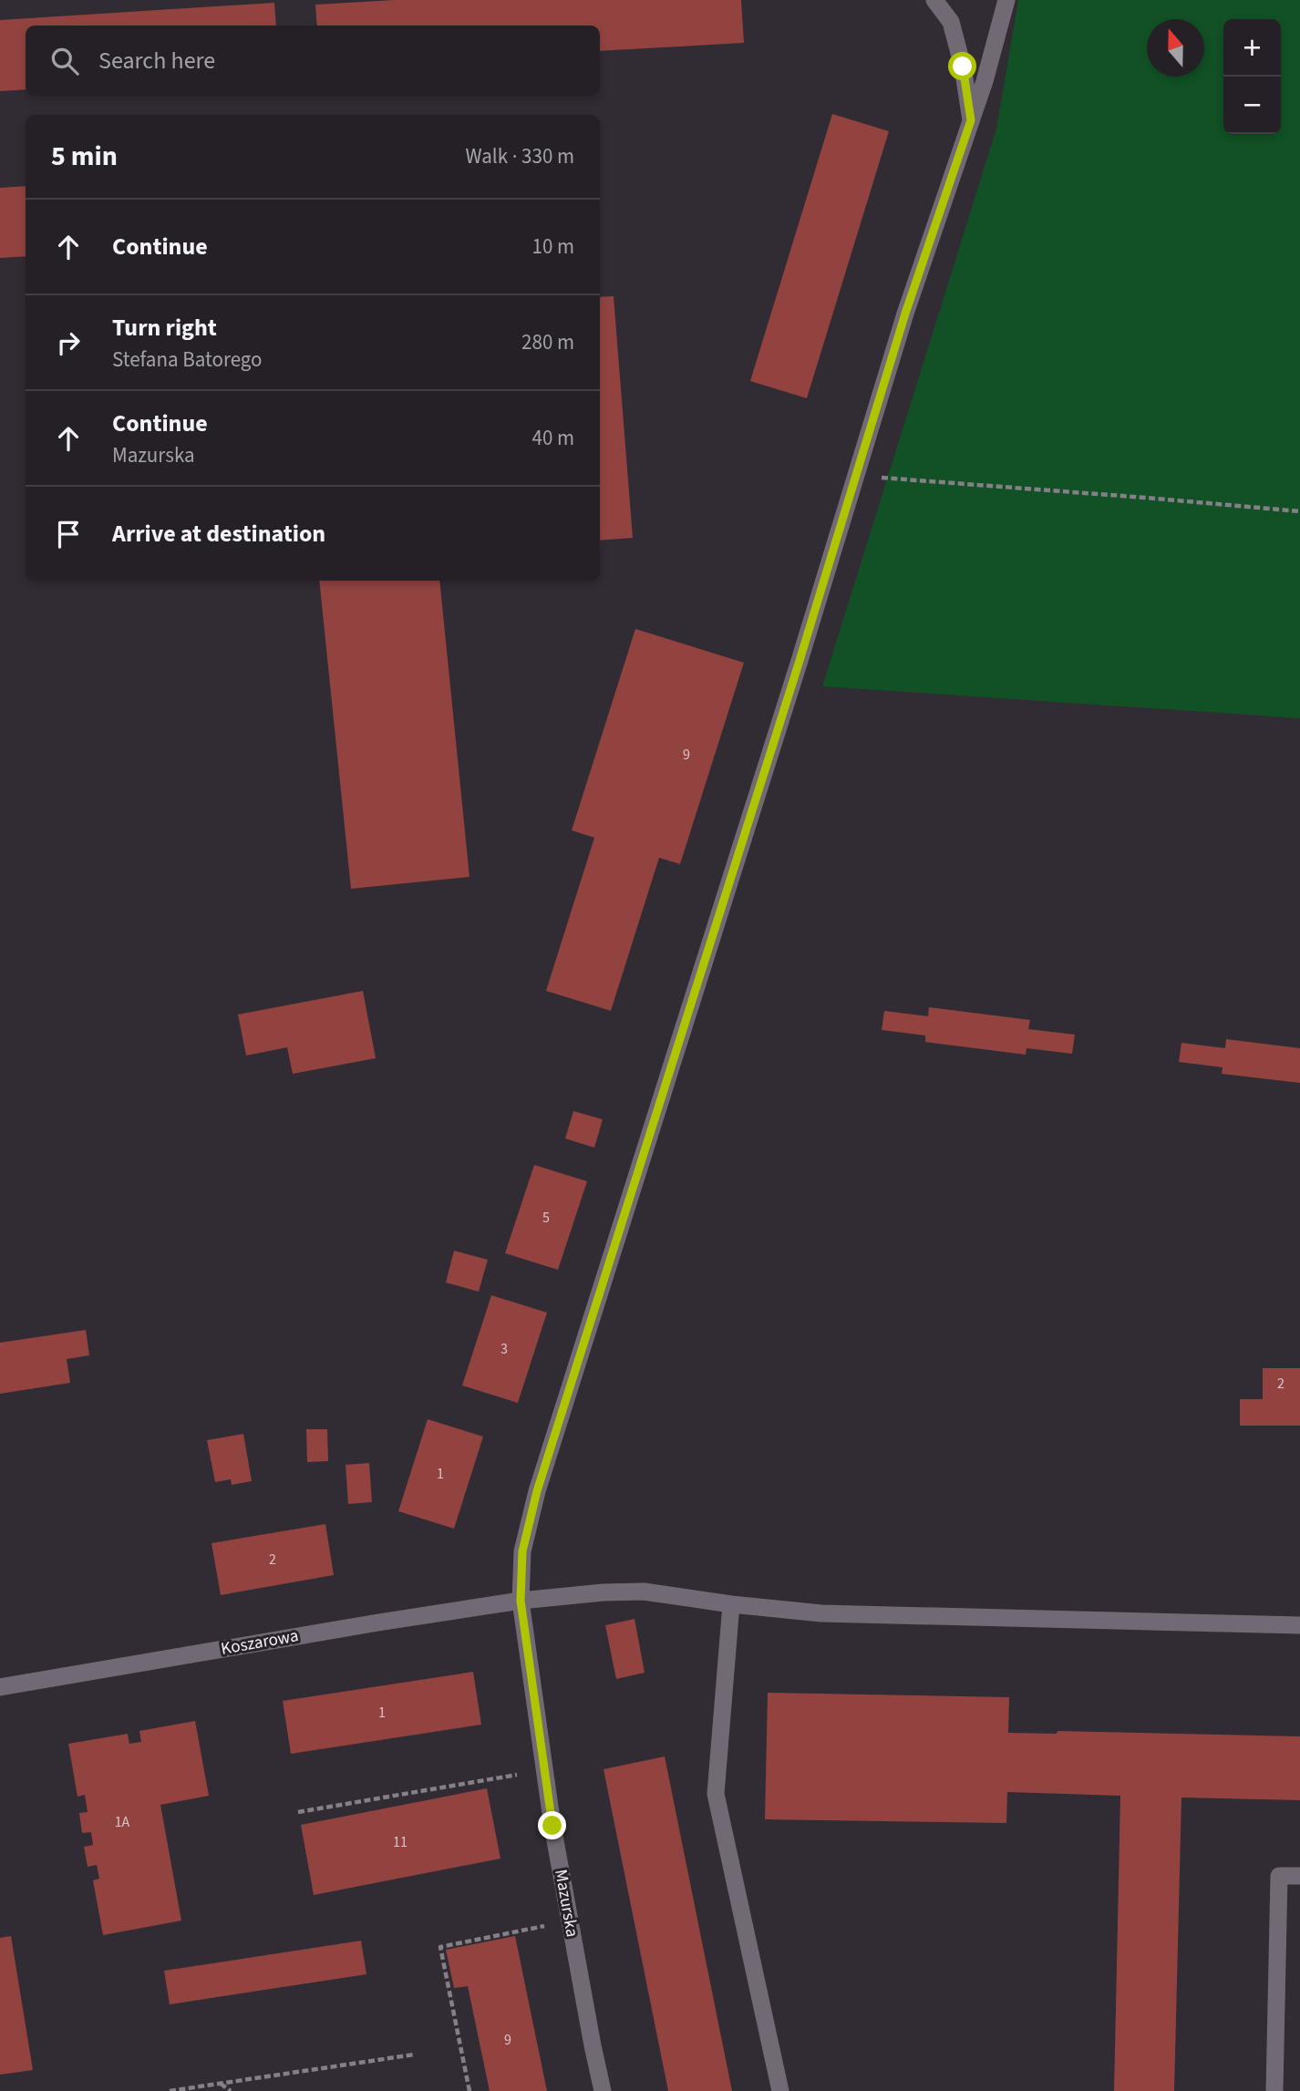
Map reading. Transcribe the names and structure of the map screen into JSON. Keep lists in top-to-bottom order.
{
  "streets": {
    "street": ["Koszarowa", "Mazurska"]
  },
  "crossings": [
    ["Koszarowa", "Mazurska"]
  ],
  "house_numbers": [
    "9",
    "5",
    "3",
    "2",
    "1",
    "2",
    "1",
    "1A",
    "11",
    "9"
  ],
  "north": "top",
  "page": {
    "map_buttons": ["+", "−"],
    "search": "Search here",
    "heading": ["5 min", "Walk · 330 m"],
    "list": [
      ["Continue", "10 m"],
      ["Turn right", "Stefana Batorego", "280 m"],
      ["Continue", "Mazurska", "40 m"],
      "Arrive at destination"
    ]
  }
}
